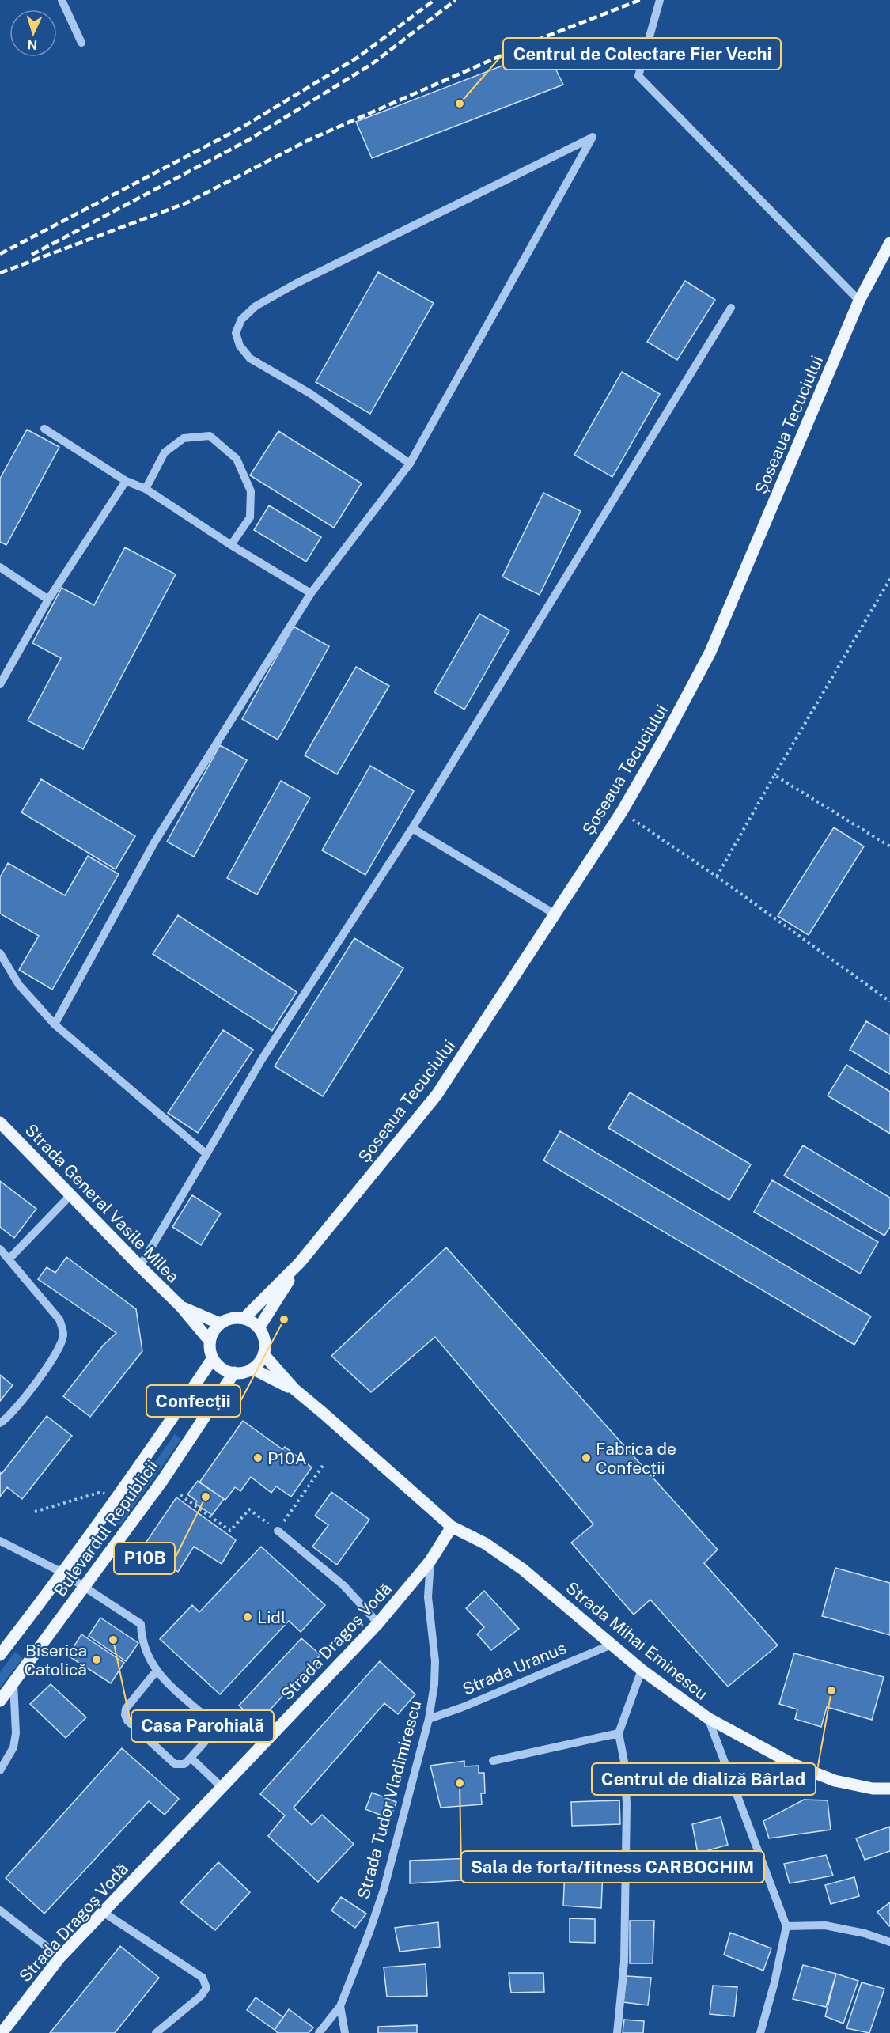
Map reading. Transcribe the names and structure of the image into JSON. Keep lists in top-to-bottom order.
{
  "streets": {
    "main road": [
      "Șoseaua Tecuciului",
      "Strada General Vasile Milea",
      "Bulevardul Republicii",
      "Strada Mihai Eminescu",
      "Strada Dragoș Vodă"
    ],
    "street": ["Strada Uranus", "Strada Tudor Vladimirescu"]
  },
  "crossings": [
    ["Șoseaua Tecuciului", "Strada General Vasile Milea"],
    ["Șoseaua Tecuciului", "Bulevardul Republicii"],
    ["Strada General Vasile Milea", "Bulevardul Republicii"],
    ["Strada Mihai Eminescu", "Strada Dragoș Vodă"],
    ["Strada Mihai Eminescu", "Strada Uranus"],
    ["Strada Dragoș Vodă", "Strada Tudor Vladimirescu"],
    ["Strada Uranus", "Strada Tudor Vladimirescu"]
  ],
  "places": [
    "Centrul de Colectare Fier Vechi",
    "Confecții",
    "P10A",
    "Fabrica de Confecții",
    "P10B",
    "Lidl",
    "Casa Parohială",
    "Biserica Catolică",
    "Centrul de dializă Bârlad",
    "Sala de forta/fitness CARBOCHIM"
  ],
  "north": "bottom"
}
